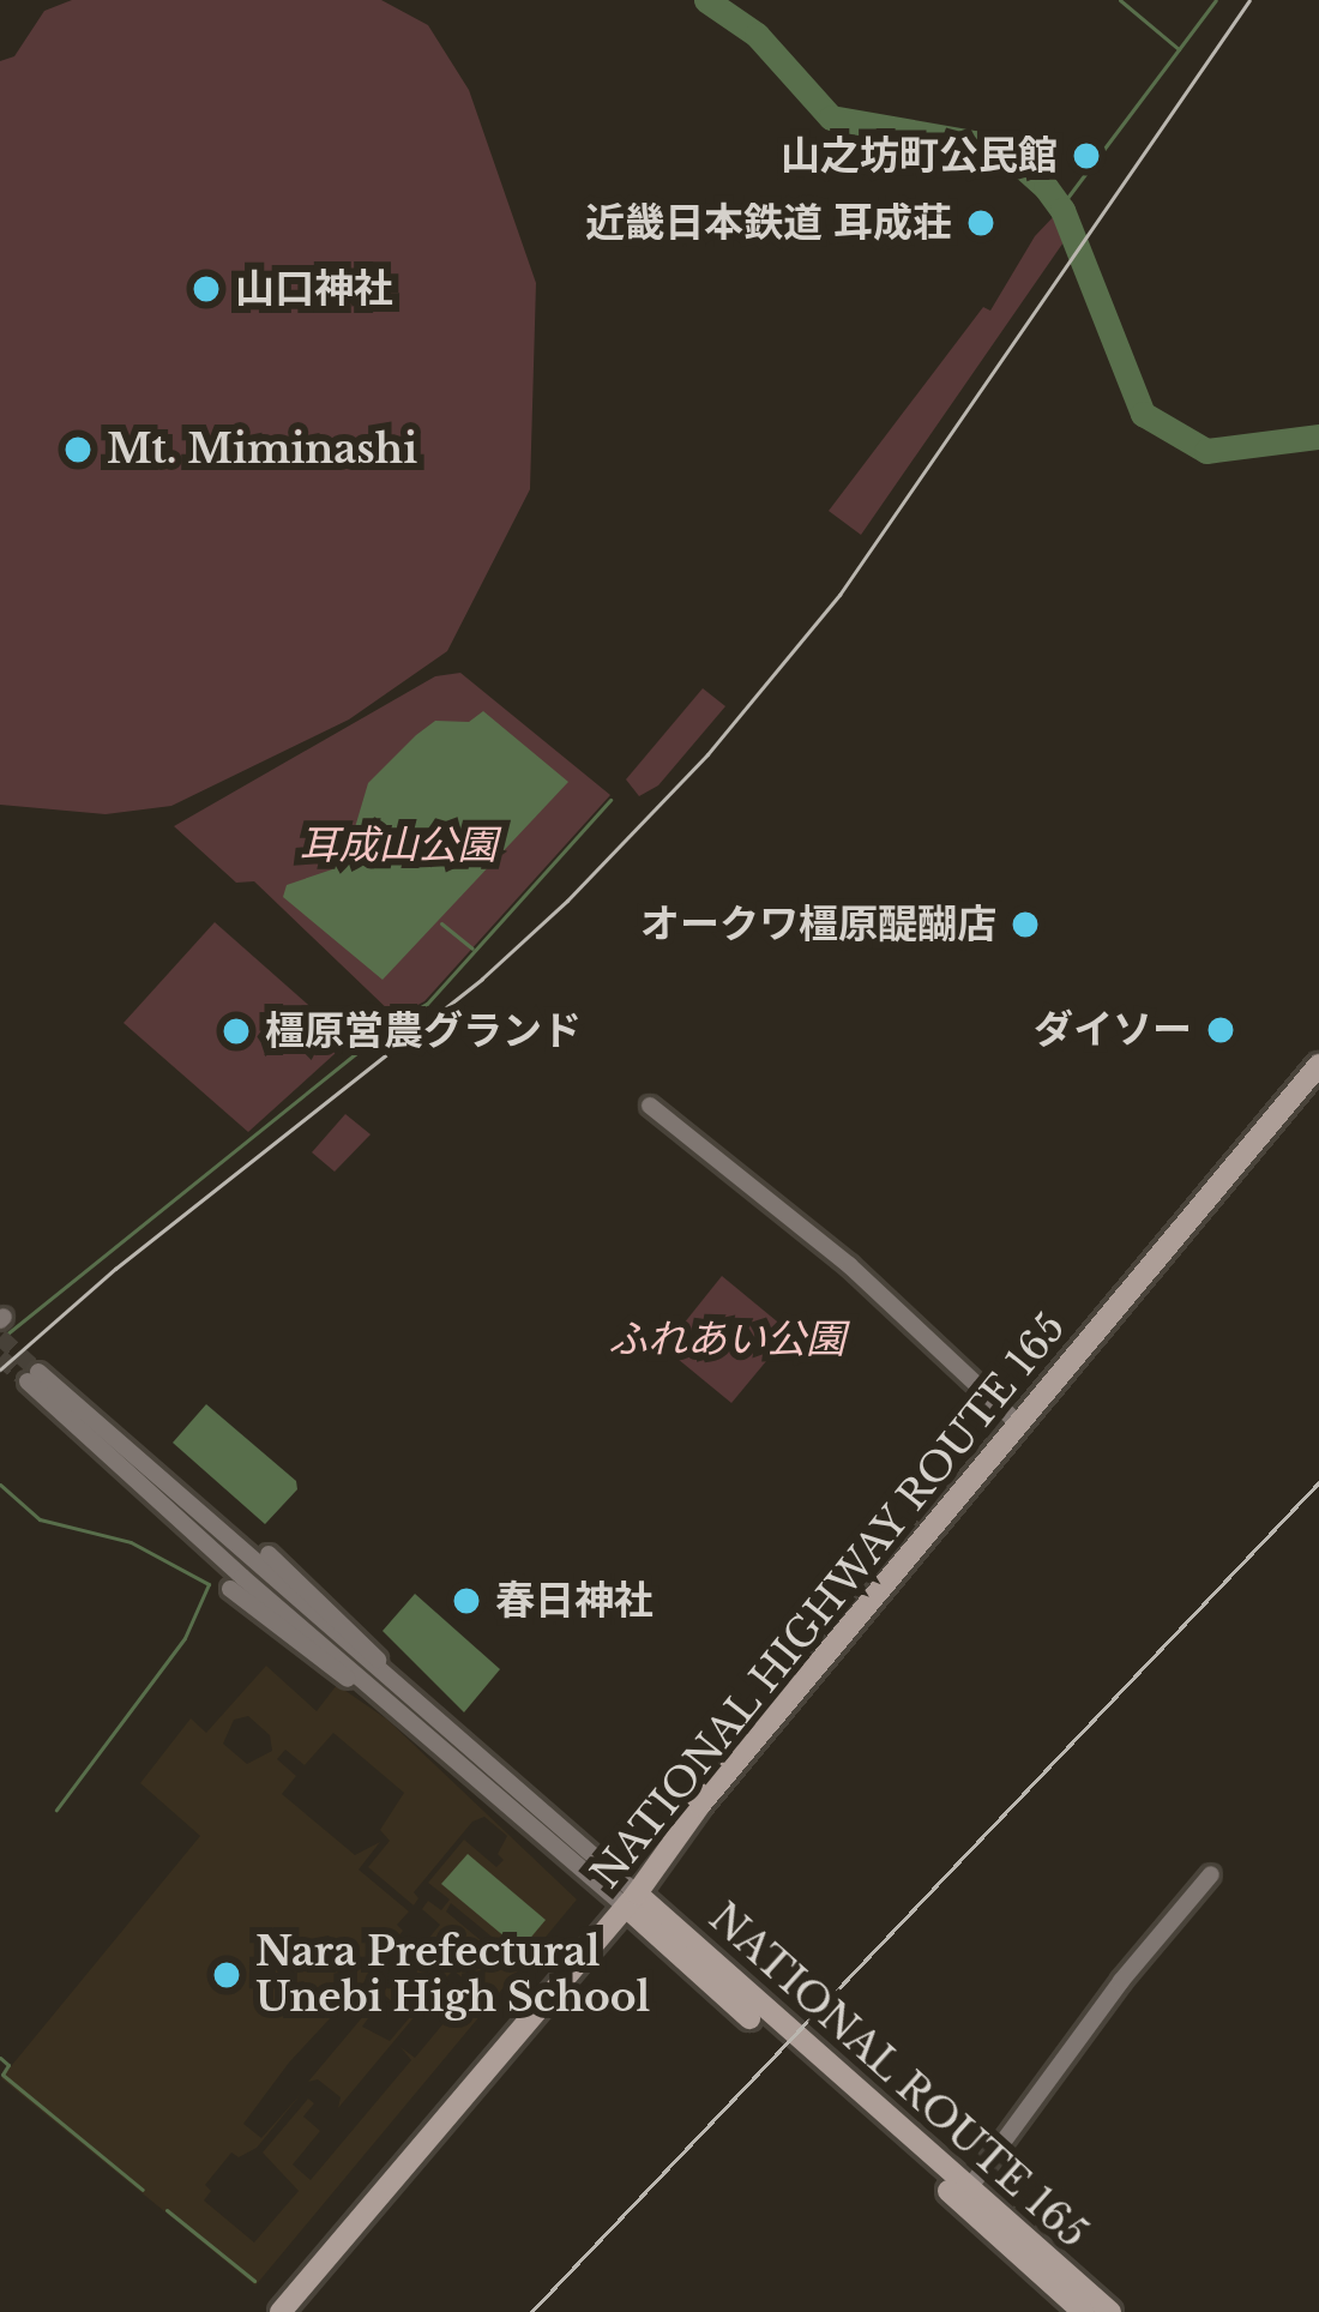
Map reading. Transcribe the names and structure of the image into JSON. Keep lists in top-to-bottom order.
{
  "streets": {
    "highway": ["NATIONAL HIGHWAY ROUTE 165", "NATIONAL ROUTE 165"]
  },
  "crossings": [
    ["NATIONAL HIGHWAY ROUTE 165", "NATIONAL ROUTE 165"]
  ],
  "parks": ["耳成山公園", "ふれあい公園"],
  "places": [
    "山之坊町公民館",
    "近畿日本鉄道 耳成荘",
    "山口神社",
    "Mt. Miminashi",
    "オークワ橿原醍醐店",
    "ダイソー",
    "橿原営農グランド",
    "春日神社",
    "Nara Prefectural Unebi High School"
  ]
}
